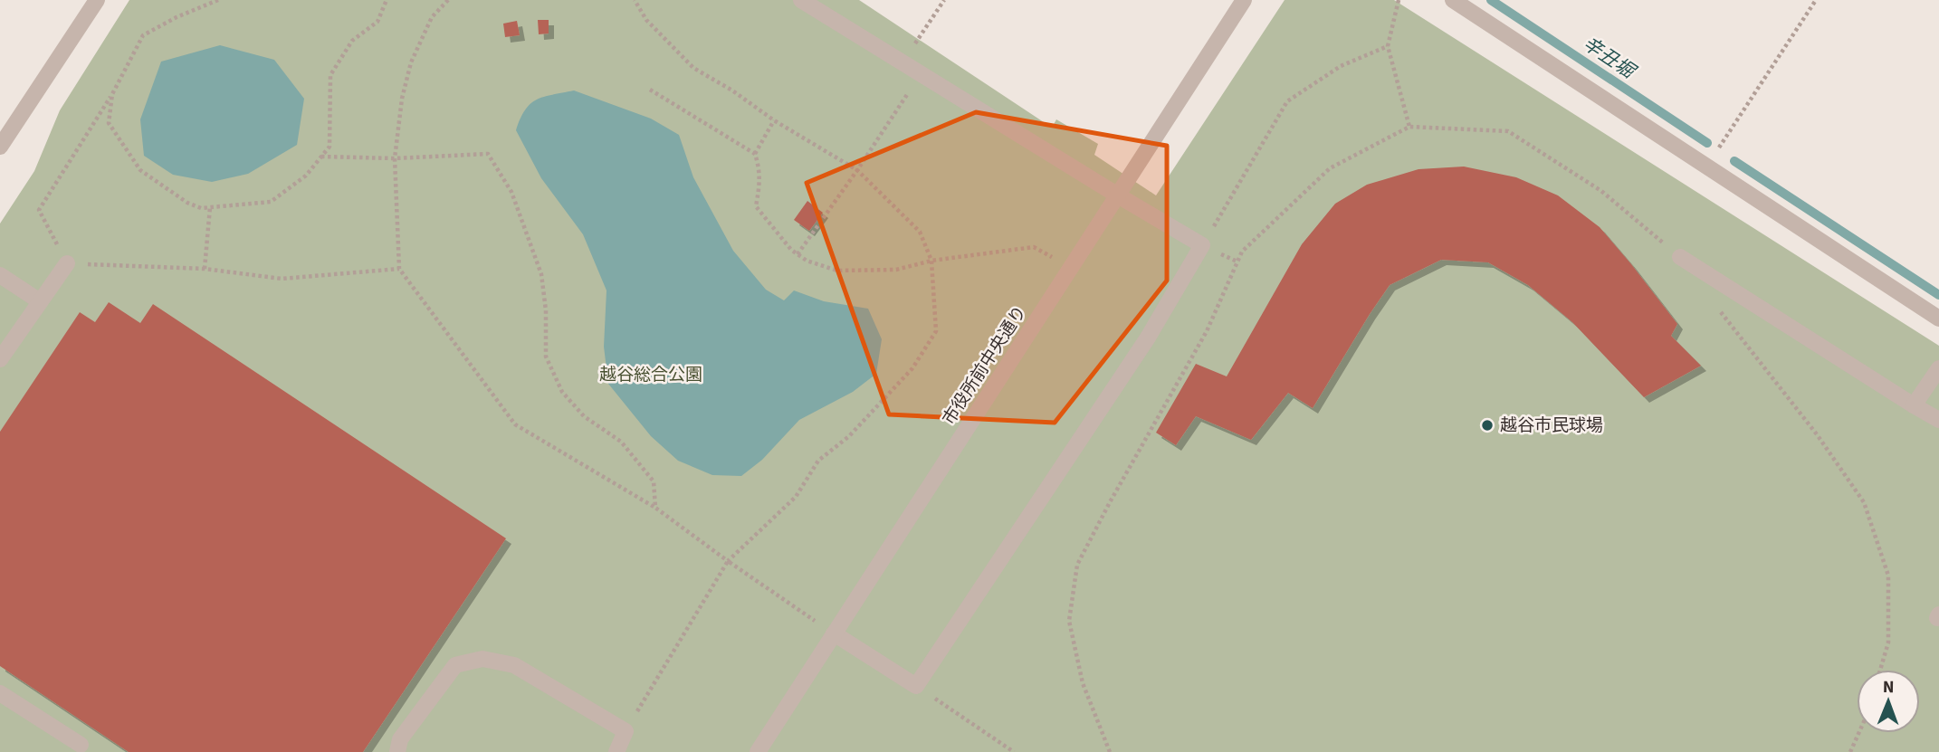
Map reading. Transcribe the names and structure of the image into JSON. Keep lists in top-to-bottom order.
{
  "streets": {
    "street": ["市役所前中央通り"]
  },
  "water": ["辛丑堀"],
  "parks": ["越谷総合公園"],
  "places": ["越谷市民球場"],
  "north": "top"
}
